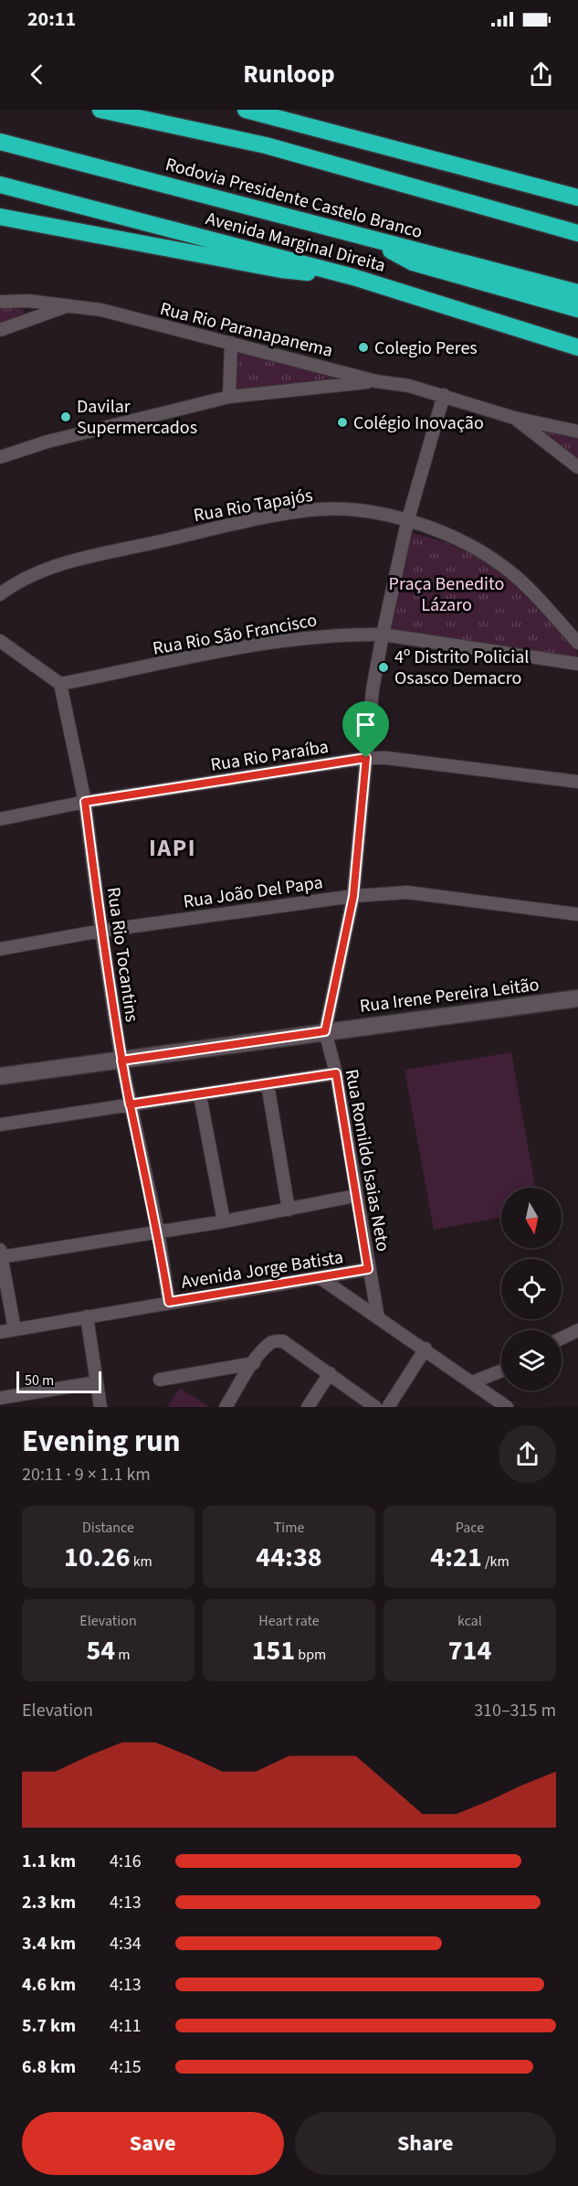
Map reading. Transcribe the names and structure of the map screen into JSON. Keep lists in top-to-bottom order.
{
  "streets": {
    "highway": ["Rodovia Presidente Castelo Branco", "Avenida Marginal Direita"],
    "street": [
      "Rua Rio Paranapanema",
      "Rua Rio Tapajós",
      "Rua Rio São Francisco",
      "Rua Rio Paraíba",
      "Rua João Del Papa",
      "Rua Rio Tocantins",
      "Rua Irene Pereira Leitão",
      "Rua Romildo Isaias Neto",
      "Avenida Jorge Batista"
    ]
  },
  "crossings": [
    ["Rua Rio Paranapanema", "Rua Romildo Isaias Neto"],
    ["Rua Rio Tapajós", "Rua Romildo Isaias Neto"],
    ["Rua Rio São Francisco", "Rua Rio Tocantins"],
    ["Rua Rio São Francisco", "Rua Romildo Isaias Neto"],
    ["Rua Rio Paraíba", "Rua Rio Tocantins"],
    ["Rua Rio Paraíba", "Rua Romildo Isaias Neto"],
    ["Rua João Del Papa", "Rua Rio Tocantins"],
    ["Rua João Del Papa", "Rua Romildo Isaias Neto"],
    ["Rua Rio Tocantins", "Rua Irene Pereira Leitão"],
    ["Rua Rio Tocantins", "Avenida Jorge Batista"],
    ["Rua Irene Pereira Leitão", "Rua Romildo Isaias Neto"],
    ["Rua Romildo Isaias Neto", "Avenida Jorge Batista"]
  ],
  "districts": ["IAPI"],
  "parks": ["Praça Benedito Lázaro"],
  "places": [
    "Colegio Peres",
    "Davilar Supermercados",
    "Colégio Inovação",
    "4º Distrito Policial Osasco Demacro"
  ],
  "scale_bar": "50 m",
  "north": "bottom",
  "page": {
    "status": "20:11",
    "header": "Runloop",
    "scale": "50 m",
    "heading": ["Evening run", "20:11 · 9 × 1.1 km"],
    "stats": [
      ["Distance", "10.26 km"],
      ["Time", "44:38"],
      ["Pace", "4:21 /km"],
      ["Elevation", "54 m"],
      ["Heart rate", "151 bpm"],
      ["kcal", "714"]
    ],
    "chart": ["Elevation", "310–315 m"],
    "list": [
      {
        "name": "1.1 km",
        "note": "4:16"
      },
      {
        "name": "2.3 km",
        "note": "4:13"
      },
      {
        "name": "3.4 km",
        "note": "4:34"
      },
      {
        "name": "4.6 km",
        "note": "4:13"
      },
      {
        "name": "5.7 km",
        "note": "4:11"
      },
      {
        "name": "6.8 km",
        "note": "4:15"
      }
    ],
    "buttons": ["Save", "Share"]
  }
}
